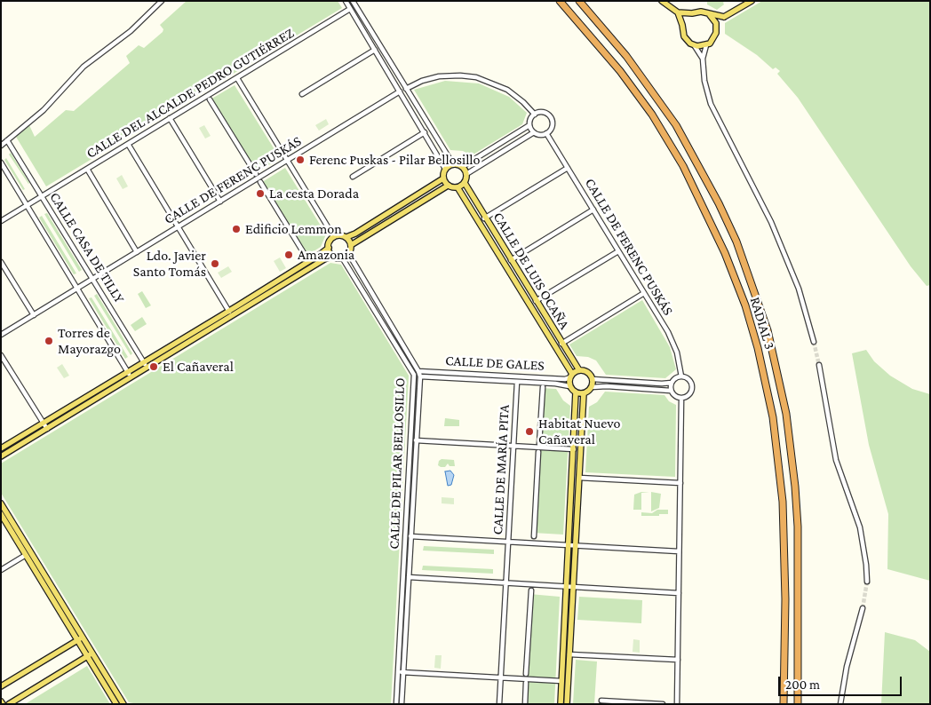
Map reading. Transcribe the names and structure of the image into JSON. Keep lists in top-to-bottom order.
{
  "streets": {
    "highway": ["RADIAL 3"],
    "main road": ["CALLE DE LUIS OCAÑA"],
    "street": [
      "CALLE DEL ALCALDE PEDRO GUTIÉRREZ",
      "CALLE DE FERENC PUSKÁS",
      "CALLE CASA DE TILLY",
      "CALLE DE GALES",
      "CALLE DE PILAR BELLOSILLO",
      "CALLE DE MARÍA PITA"
    ]
  },
  "crossings": [
    ["CALLE DEL ALCALDE PEDRO GUTIÉRREZ", "CALLE CASA DE TILLY"],
    ["CALLE DE FERENC PUSKÁS", "CALLE CASA DE TILLY"],
    ["CALLE DE LUIS OCAÑA", "CALLE DE GALES"],
    ["CALLE DE GALES", "CALLE DE PILAR BELLOSILLO"],
    ["CALLE DE GALES", "CALLE DE MARÍA PITA"]
  ],
  "places": [
    "Ferenc Puskas - Pilar Bellosillo",
    "La cesta Dorada",
    "Edificio Lemmon",
    "Amazonia",
    "Ldo. Javier Santo Tomás",
    "Torres de Mayorazgo",
    "El Cañaveral",
    "Habitat Nuevo Cañaveral"
  ],
  "scale_bar": "200 m"
}
